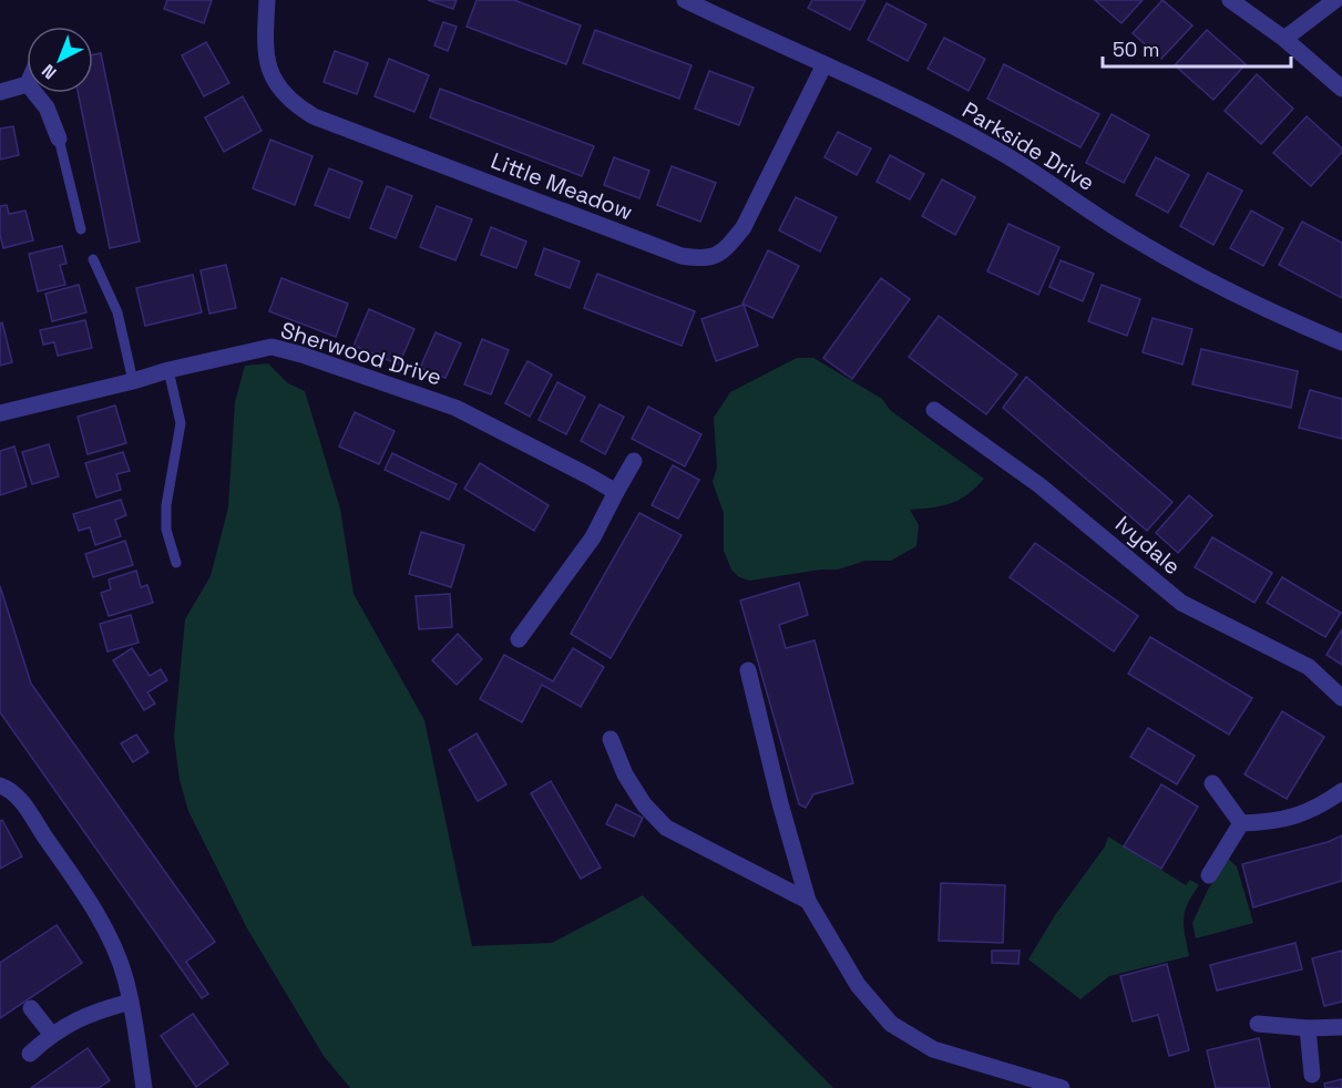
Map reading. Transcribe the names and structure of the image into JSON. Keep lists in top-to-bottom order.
{
  "streets": {
    "street": [
      "Parkside Drive",
      "Little Meadow",
      "Sherwood Drive",
      "Ivydale"
    ]
  },
  "crossings": [
    ["Parkside Drive", "Little Meadow"]
  ],
  "scale_bar": "50 m",
  "north": "bottom left"
}
